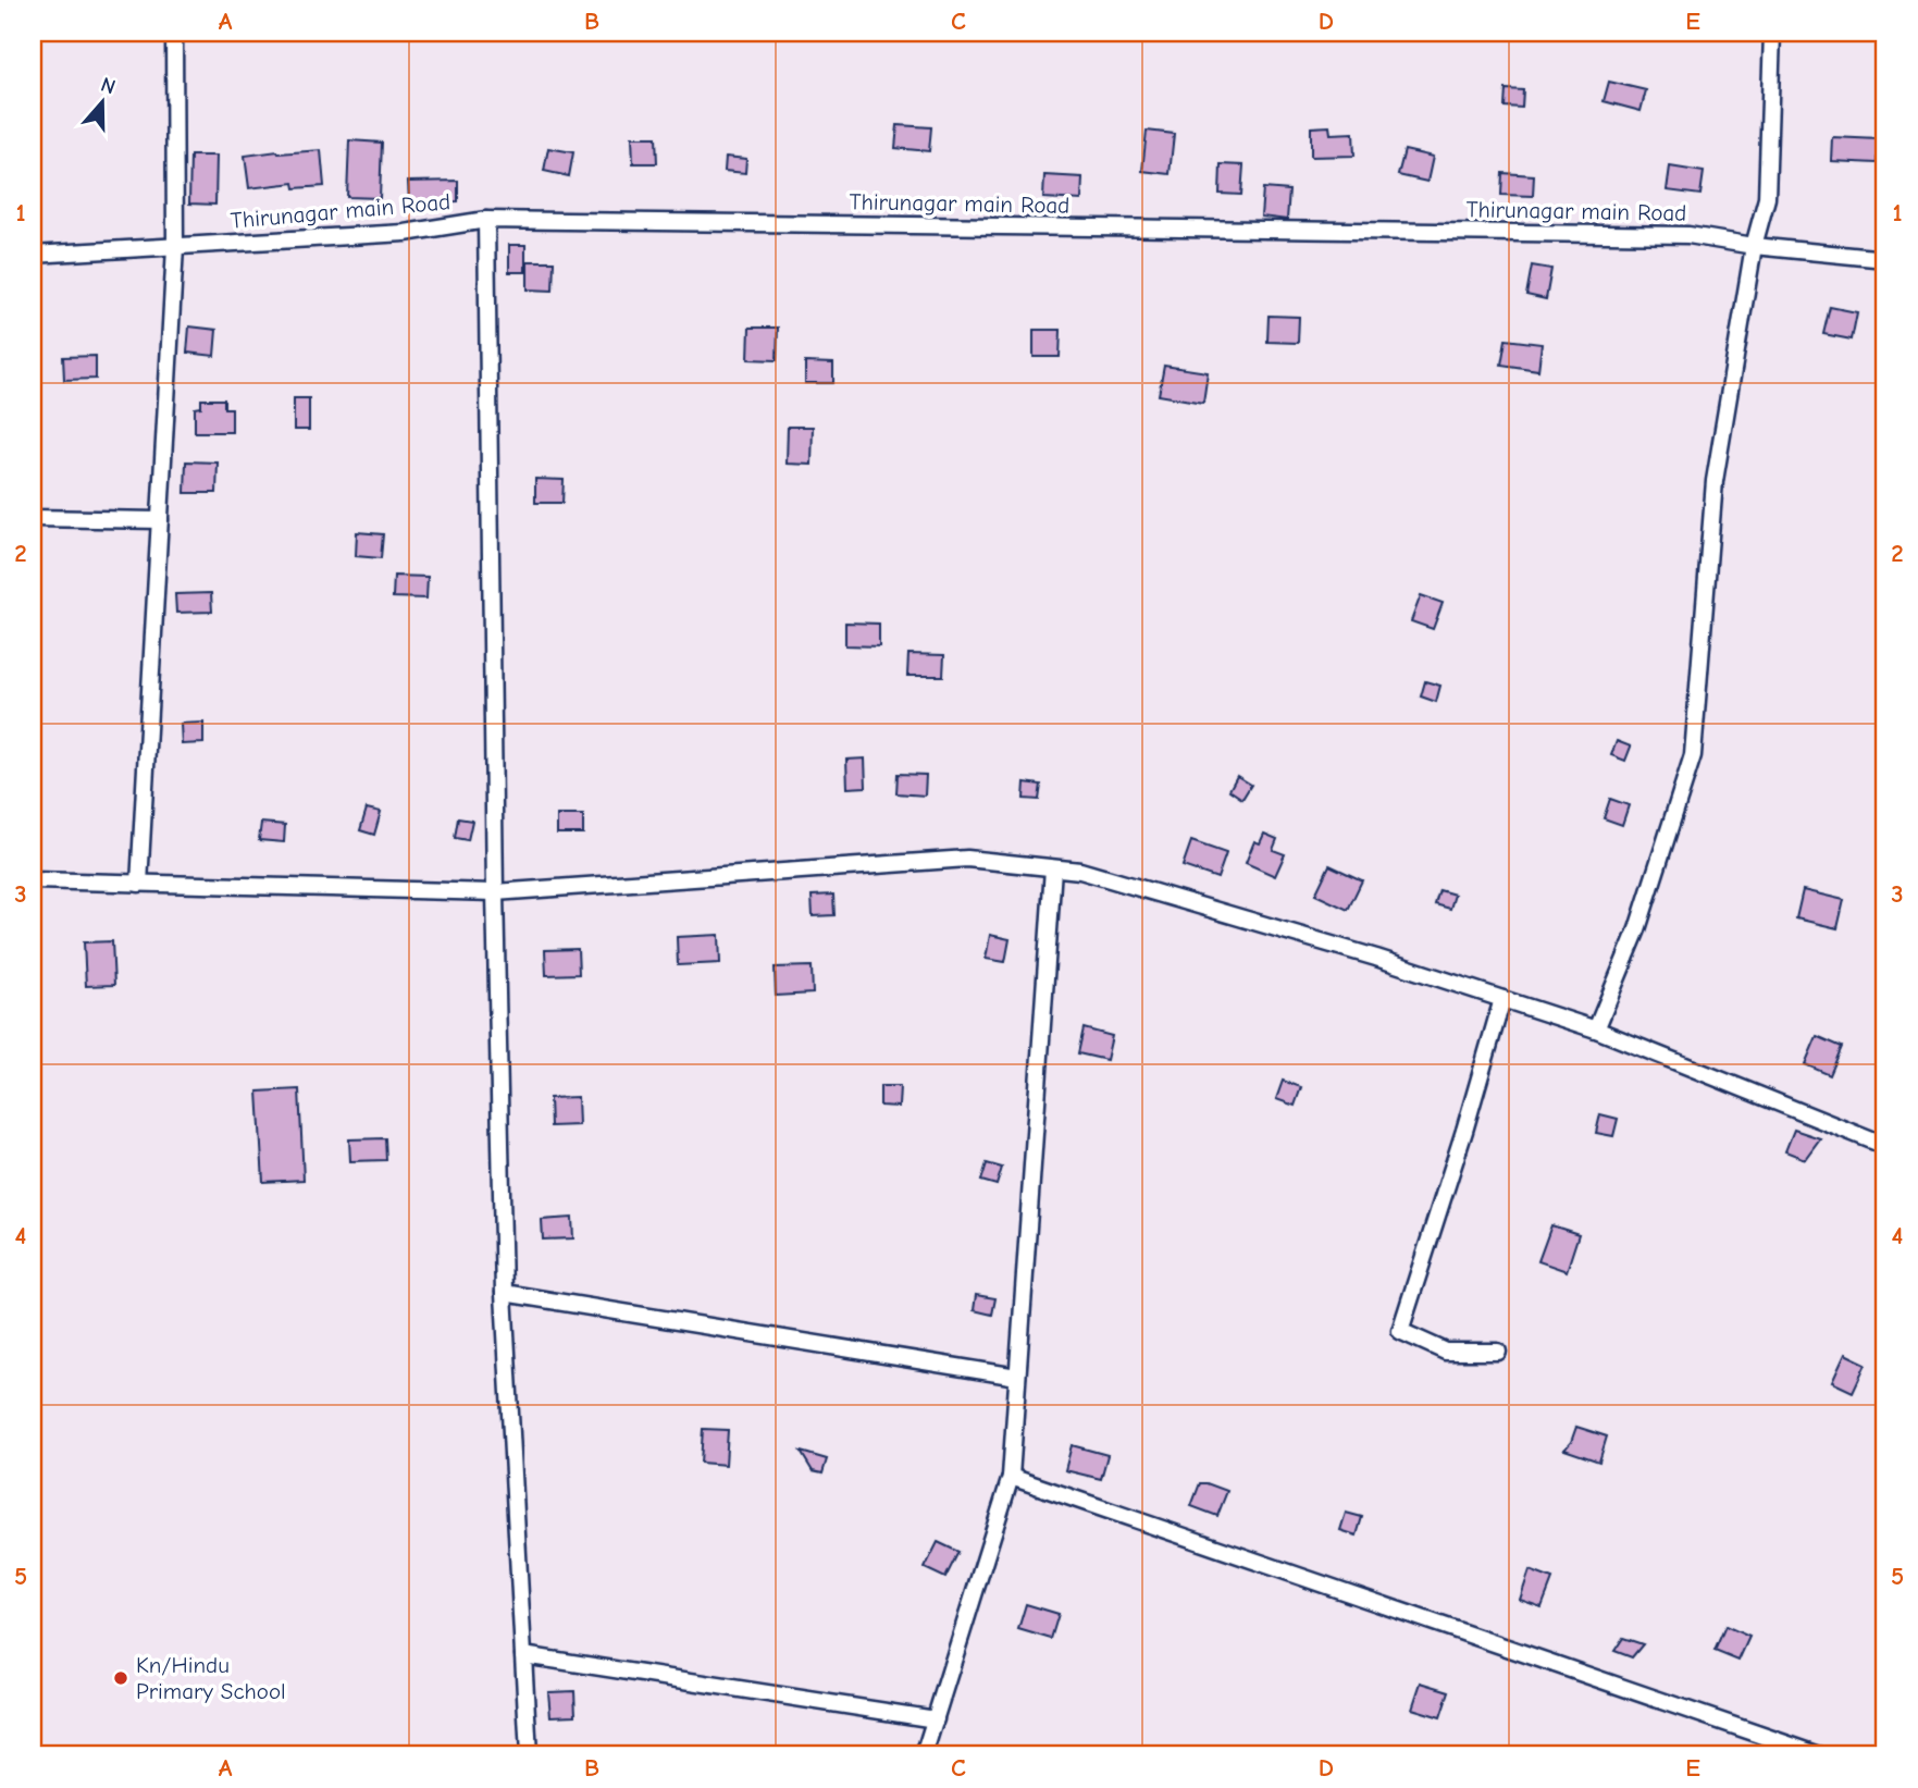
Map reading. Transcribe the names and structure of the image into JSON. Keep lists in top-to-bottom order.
{
  "streets": {
    "street": ["Thirunagar main Road"]
  },
  "places": ["Kn/Hindu Primary School"],
  "north": "top",
  "grid": {
    "columns": [
      "A",
      "B",
      "C",
      "D",
      "E"
    ],
    "rows": [
      "1",
      "2",
      "3",
      "4",
      "5"
    ]
  }
}
